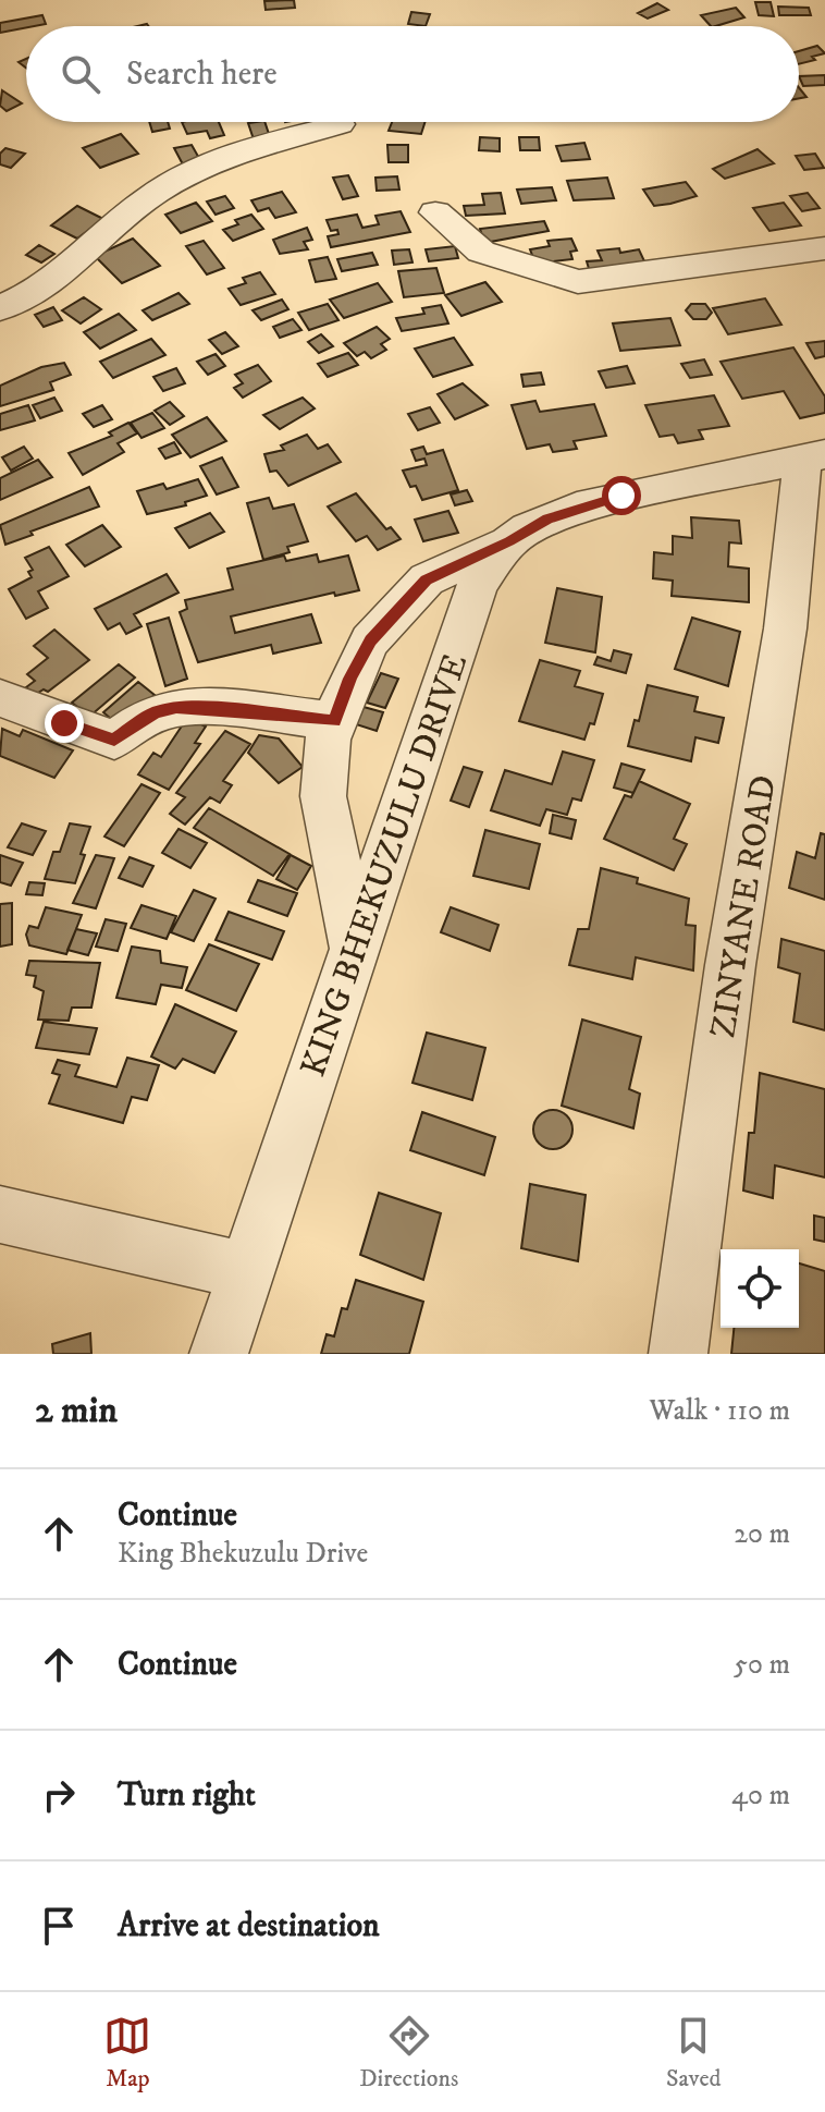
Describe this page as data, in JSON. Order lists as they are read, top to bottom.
{
  "streets": {
    "street": ["KING BHEKUZULU DRIVE", "ZINYANE ROAD"]
  },
  "crossings": [
    ["KING BHEKUZULU DRIVE", "ZINYANE ROAD"]
  ],
  "page": {
    "search": "Search here",
    "heading": ["2 min", "Walk · 110 m"],
    "list": [
      ["Continue", "King Bhekuzulu Drive", "20 m"],
      ["Continue", "50 m"],
      ["Turn right", "40 m"],
      "Arrive at destination"
    ],
    "nav": ["Map", "Directions", "Saved"]
  }
}
